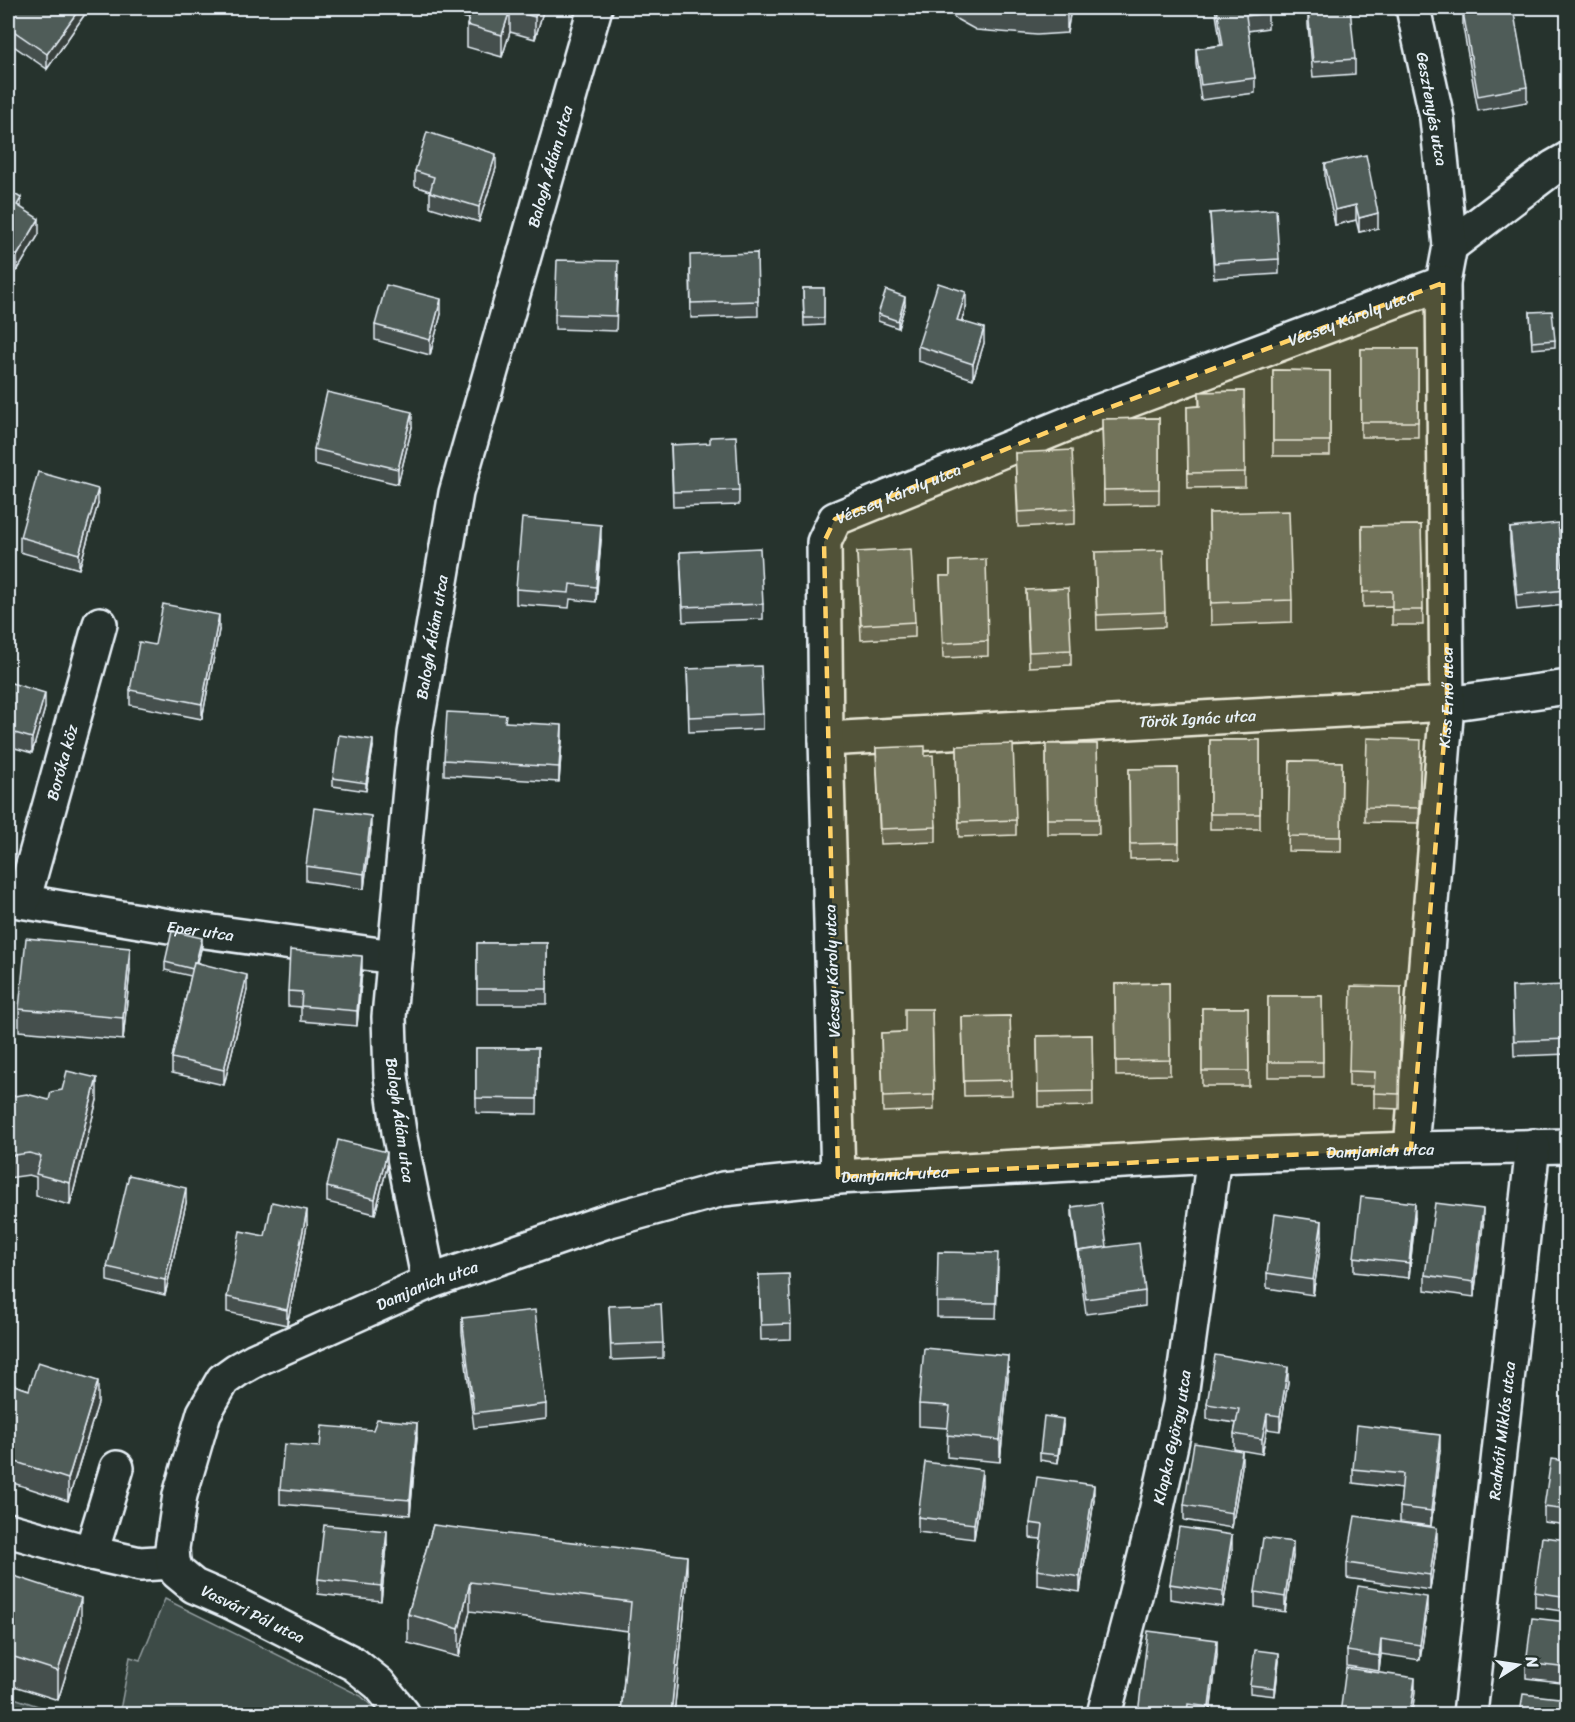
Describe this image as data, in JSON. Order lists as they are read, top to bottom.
{
  "streets": {
    "street": [
      "Gesztenyés utca",
      "Balogh Ádám utca",
      "Vécsey Károly utca",
      "Kiss Ernő utca",
      "Török Ignác utca",
      "Boróka köz",
      "Eper utca",
      "Damjanich utca",
      "Radnóti Miklós utca",
      "Klapka György utca",
      "Vasvári Pál utca"
    ]
  },
  "crossings": [
    ["Gesztenyés utca", "Kiss Ernő utca"],
    ["Balogh Ádám utca", "Eper utca"],
    ["Balogh Ádám utca", "Damjanich utca"],
    ["Vécsey Károly utca", "Kiss Ernő utca"],
    ["Vécsey Károly utca", "Török Ignác utca"],
    ["Vécsey Károly utca", "Damjanich utca"],
    ["Kiss Ernő utca", "Török Ignác utca"],
    ["Kiss Ernő utca", "Damjanich utca"],
    ["Boróka köz", "Eper utca"],
    ["Damjanich utca", "Radnóti Miklós utca"],
    ["Damjanich utca", "Klapka György utca"],
    ["Damjanich utca", "Vasvári Pál utca"]
  ],
  "north": "right"
}
